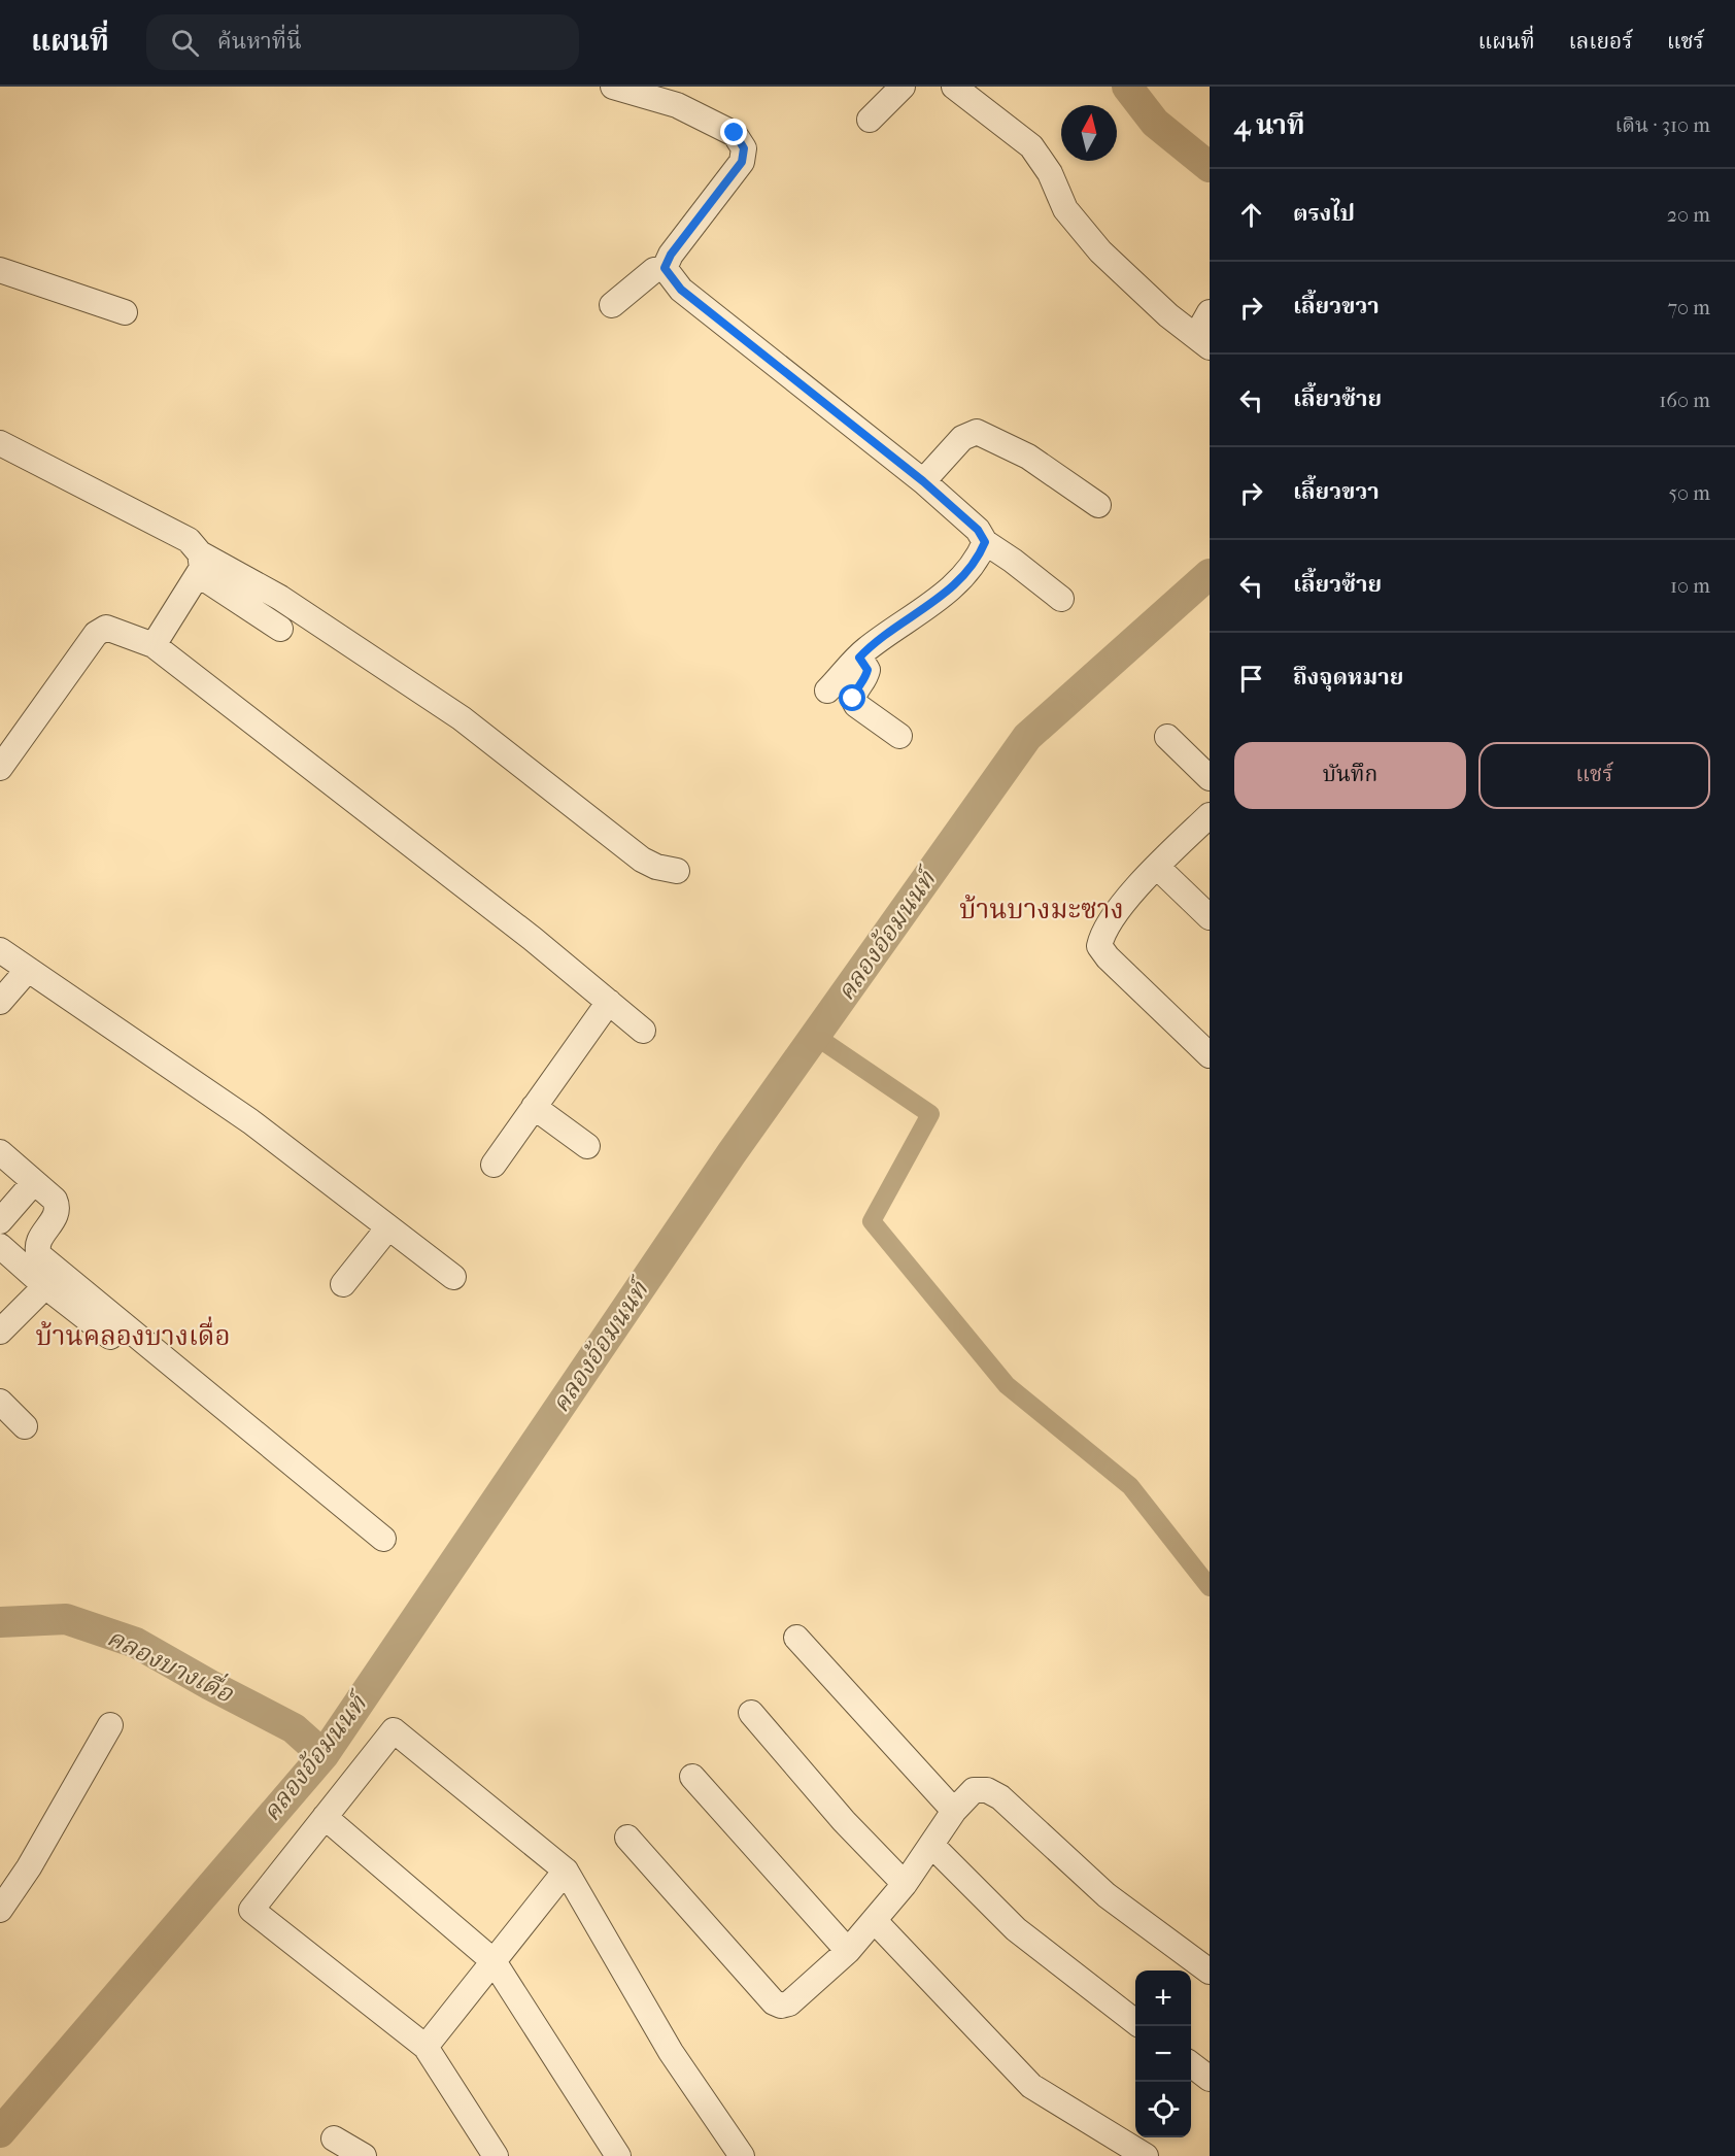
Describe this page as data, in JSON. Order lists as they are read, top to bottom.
{
  "districts": ["บ้านบางมะซาง", "บ้านคลองบางเดื่อ"],
  "water": ["คลองอ้อมนนท์", "คลองบางเดื่อ"],
  "north": "top",
  "page": {
    "header": "แผนที่",
    "search": "ค้นหาที่นี่",
    "nav": ["แผนที่", "เลเยอร์", "แชร์"],
    "heading": ["4 นาที", "เดิน · 310 m"],
    "list": [
      ["ตรงไป", "20 m"],
      ["เลี้ยวขวา", "70 m"],
      ["เลี้ยวซ้าย", "160 m"],
      ["เลี้ยวขวา", "50 m"],
      ["เลี้ยวซ้าย", "10 m"],
      "ถึงจุดหมาย"
    ],
    "buttons": ["บันทึก", "แชร์"],
    "map_buttons": ["+", "−"]
  }
}
